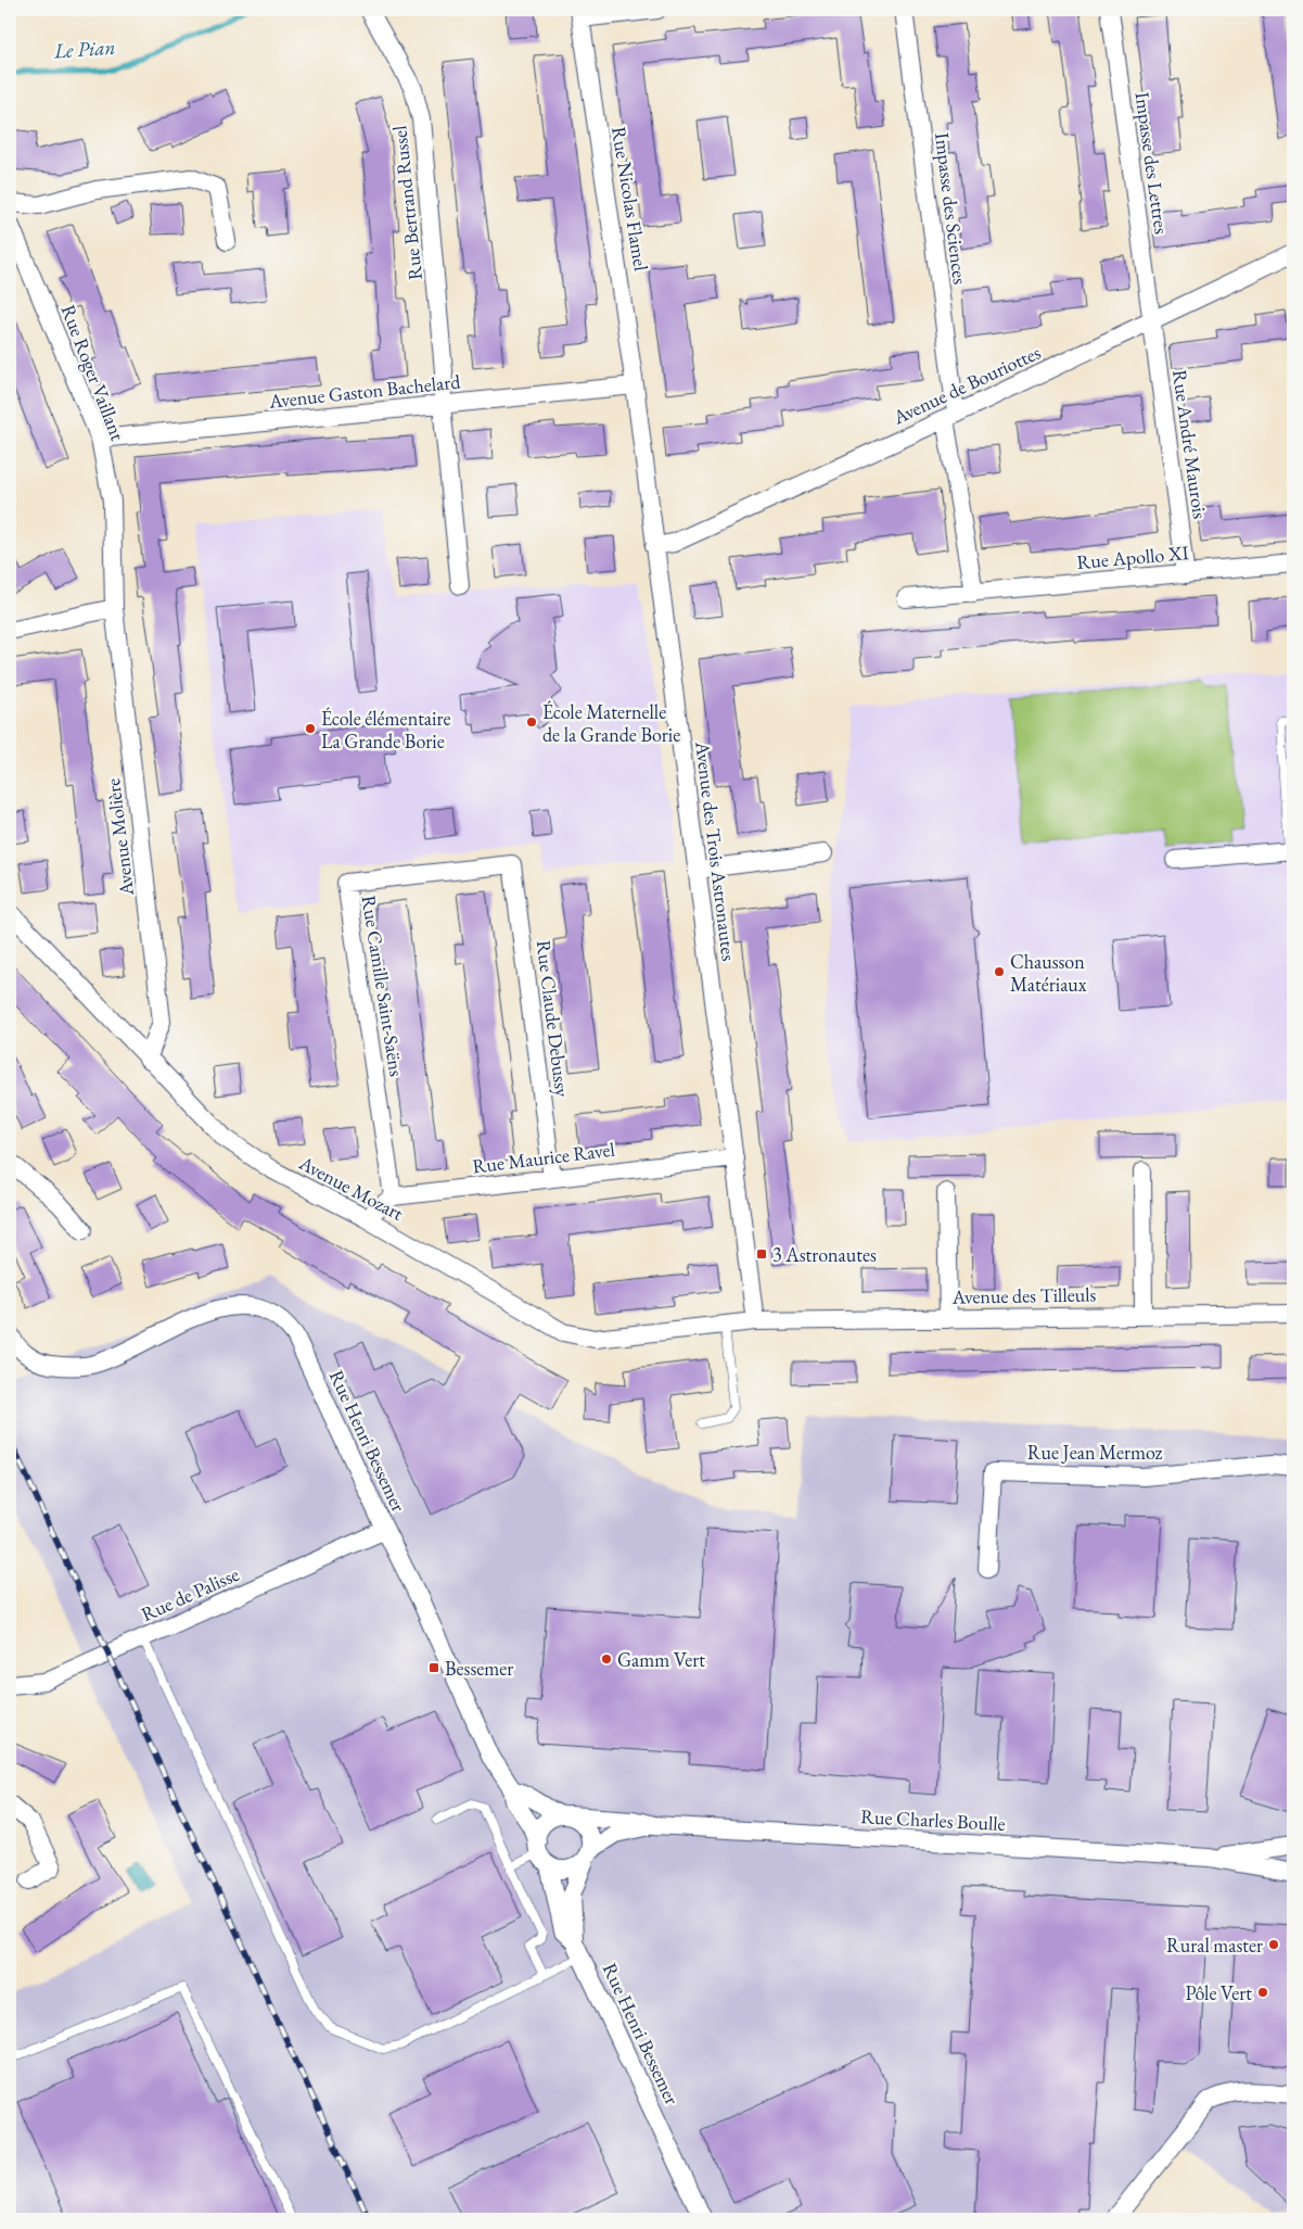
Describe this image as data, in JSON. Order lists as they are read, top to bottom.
{
  "streets": {
    "street": [
      "Impasse des Lettres",
      "Rue Nicolas Flamel",
      "Rue Bertrand Russel",
      "Impasse des Sciences",
      "Rue Roger Vaillant",
      "Avenue de Bouriottes",
      "Avenue Gaston Bachelard",
      "Rue André Maurois",
      "Rue Apollo XI",
      "Avenue Molière",
      "Avenue des Trois Astronautes",
      "Rue Camille Saint-Saëns",
      "Rue Claude Debussy",
      "Rue Maurice Ravel",
      "Avenue Mozart",
      "Avenue des Tilleuls",
      "Rue Henri Bessemer",
      "Rue Jean Mermoz",
      "Rue de Palisse",
      "Rue Charles Boulle"
    ]
  },
  "crossings": [
    ["Impasse des Lettres", "Avenue de Bouriottes"],
    ["Impasse des Lettres", "Rue André Maurois"],
    ["Rue Nicolas Flamel", "Avenue Gaston Bachelard"],
    ["Rue Nicolas Flamel", "Avenue des Trois Astronautes"],
    ["Rue Bertrand Russel", "Avenue Gaston Bachelard"],
    ["Impasse des Sciences", "Avenue de Bouriottes"],
    ["Rue Roger Vaillant", "Avenue Gaston Bachelard"],
    ["Rue Roger Vaillant", "Avenue Molière"],
    ["Avenue de Bouriottes", "Rue André Maurois"],
    ["Avenue de Bouriottes", "Avenue des Trois Astronautes"],
    ["Avenue Gaston Bachelard", "Avenue des Trois Astronautes"],
    ["Rue André Maurois", "Rue Apollo XI"],
    ["Avenue Molière", "Avenue Mozart"],
    ["Avenue des Trois Astronautes", "Rue Maurice Ravel"],
    ["Avenue des Trois Astronautes", "Avenue Mozart"],
    ["Avenue des Trois Astronautes", "Avenue des Tilleuls"],
    ["Rue Camille Saint-Saëns", "Rue Claude Debussy"],
    ["Rue Camille Saint-Saëns", "Rue Maurice Ravel"],
    ["Rue Claude Debussy", "Rue Maurice Ravel"],
    ["Avenue Mozart", "Avenue des Tilleuls"],
    ["Rue Henri Bessemer", "Rue de Palisse"],
    ["Rue Henri Bessemer", "Rue Charles Boulle"]
  ],
  "water": ["Le Pian"],
  "places": {
    "other": [
      "École Maternelle de la Grande Borie",
      "École élémentaire La Grande Borie",
      "Chausson Matériaux",
      "Gamm Vert",
      "Rural master",
      "Pôle Vert"
    ],
    "transit": ["3 Astronautes", "Bessemer"]
  }
}
